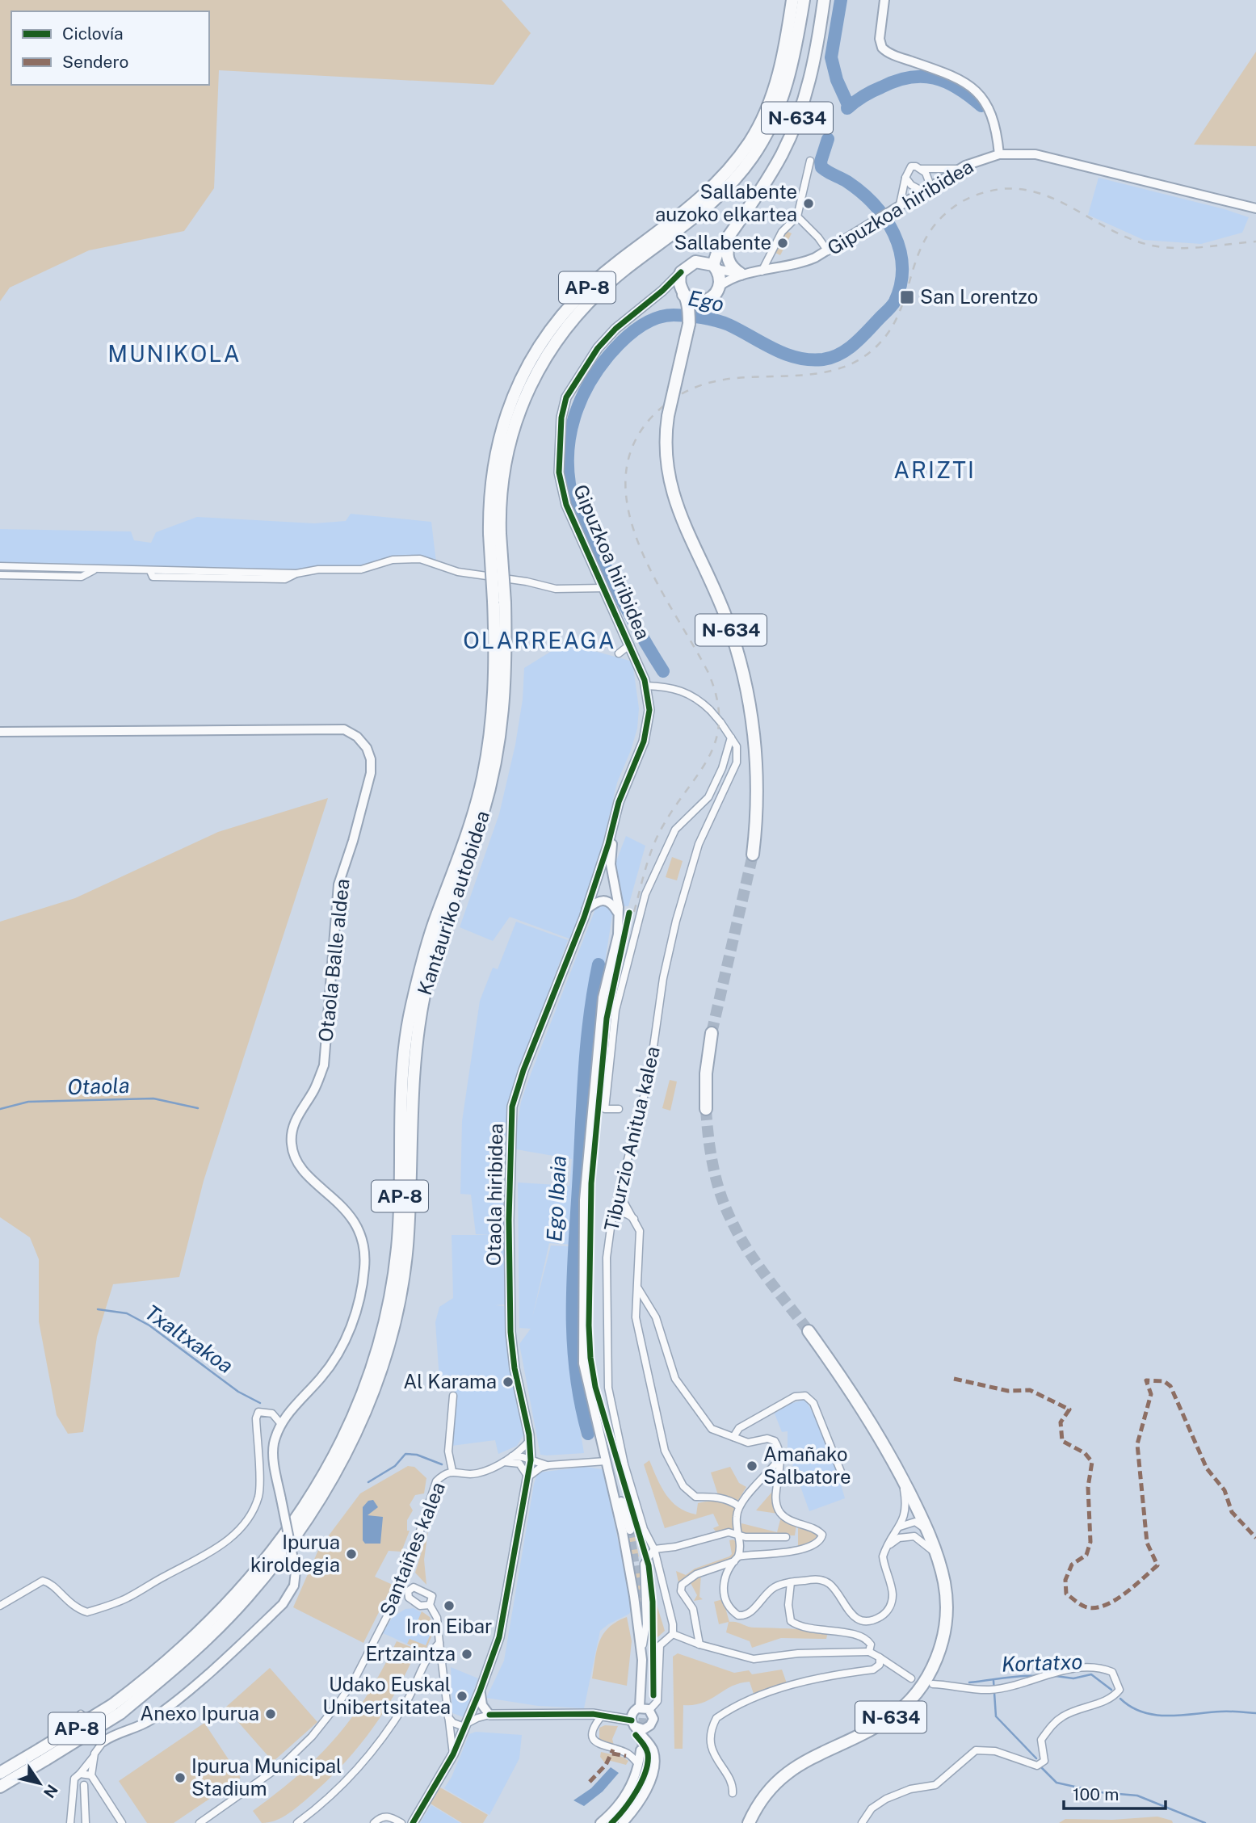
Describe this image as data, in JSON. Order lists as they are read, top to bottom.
{
  "streets": {
    "highway": ["N-634", "AP-8", "Kantauriko autobidea"],
    "street": [
      "Gipuzkoa hiribidea",
      "Otaola Balle aldea",
      "Tiburzio Anitua kalea",
      "Otaola hiribidea",
      "Santaiñes kalea"
    ]
  },
  "crossings": [
    ["Gipuzkoa hiribidea", "Otaola hiribidea"],
    ["AP-8", "Kantauriko autobidea"],
    ["Otaola hiribidea", "Santaiñes kalea"]
  ],
  "districts": ["MUNIKOLA", "ARIZTI", "OLARREAGA"],
  "water": [
    "Ego",
    "Otaola",
    "Ego Ibaia",
    "Txaltxakoa",
    "Kortatxo"
  ],
  "places": {
    "other": [
      "Sallabente auzoko elkartea",
      "Sallabente",
      "Al Karama",
      "Amañako Salbatore",
      "Ipurua kiroldegia",
      "Iron Eibar",
      "Ertzaintza",
      "Udako Euskal Unibertsitatea",
      "Anexo Ipurua",
      "Ipurua Municipal Stadium"
    ],
    "transit": ["San Lorentzo"]
  },
  "legend": ["Ciclovía", "Sendero"],
  "scale_bar": "100 m",
  "north": "bottom right"
}
